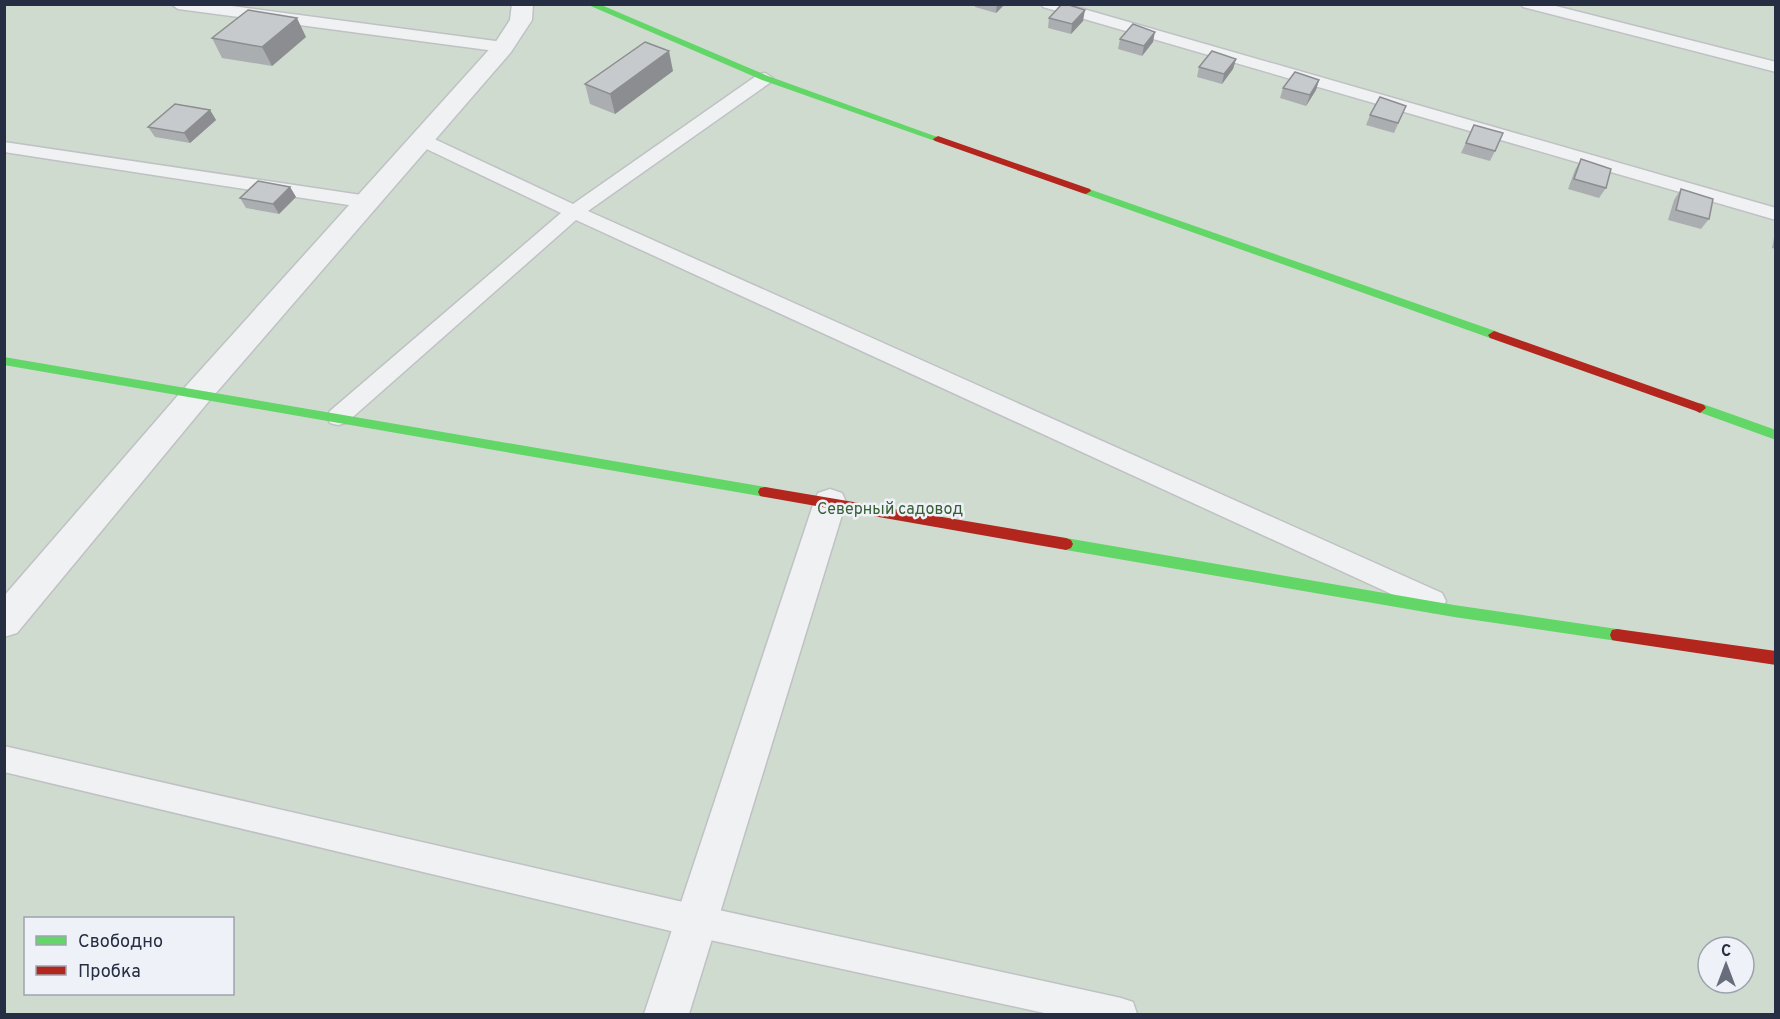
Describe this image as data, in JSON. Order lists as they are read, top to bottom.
{
  "parks": ["Северный садовод"],
  "legend": ["Свободно", "Пробка"],
  "north": "top"
}
